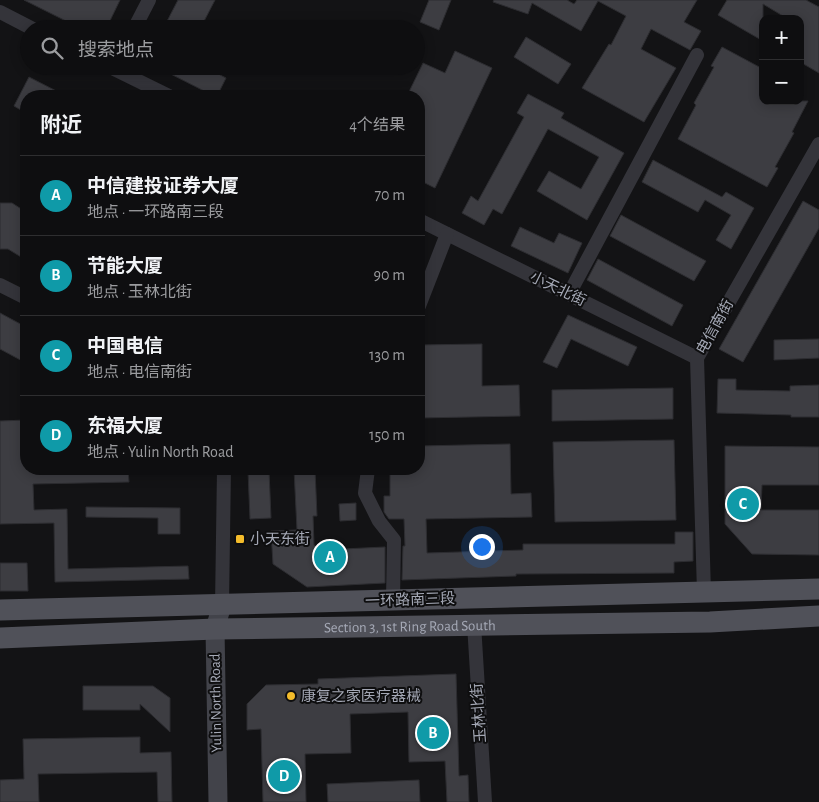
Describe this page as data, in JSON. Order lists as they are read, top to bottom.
{
  "streets": {
    "main road": ["一环路南三段", "Section 3, 1st Ring Road South", "Yulin North Road"],
    "street": ["小天北街", "电信南街", "玉林北街"]
  },
  "crossings": [
    ["小天北街", "电信南街"],
    ["电信南街", "一环路南三段"],
    ["一环路南三段", "Yulin North Road"],
    ["Section 3, 1st Ring Road South", "Yulin North Road"],
    ["Section 3, 1st Ring Road South", "玉林北街"]
  ],
  "places": {
    "transit": ["小天东街"],
    "other": ["康复之家医疗器械"]
  },
  "page": {
    "map_buttons": ["+", "−"],
    "search": "搜索地点",
    "heading": ["附近", "4个结果"],
    "list": [
      {
        "mark": "A",
        "name": "中信建投证券大厦",
        "note": "地点 · 一环路南三段",
        "value": "70 m"
      },
      {
        "mark": "B",
        "name": "节能大厦",
        "note": "地点 · 玉林北街",
        "value": "90 m"
      },
      {
        "mark": "C",
        "name": "中国电信",
        "note": "地点 · 电信南街",
        "value": "130 m"
      },
      {
        "mark": "D",
        "name": "东福大厦",
        "note": "地点 · Yulin North Road",
        "value": "150 m"
      }
    ],
    "pins": [
      "C",
      "A",
      "B",
      "D"
    ]
  }
}
